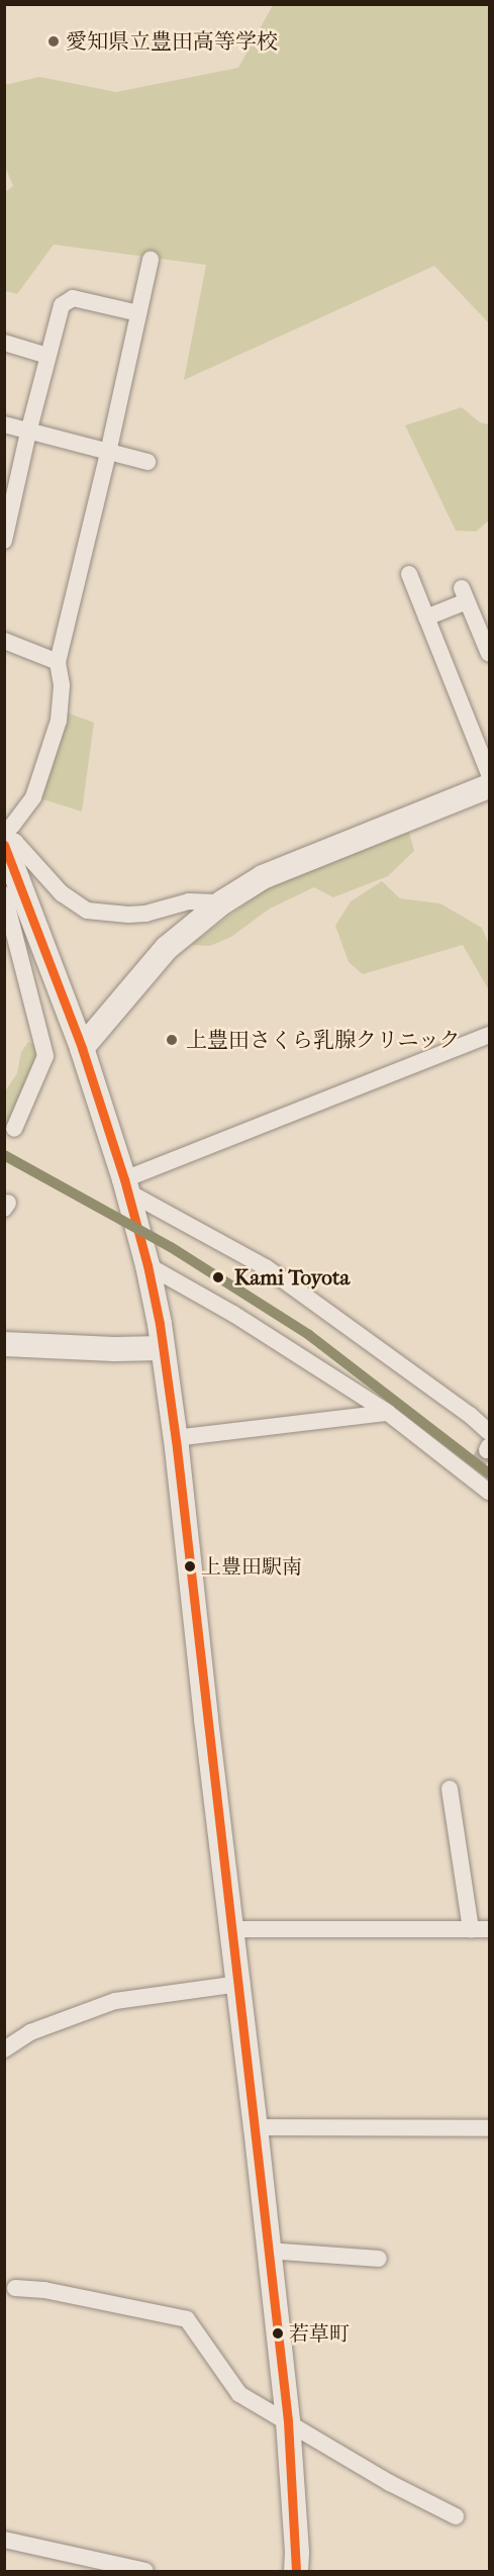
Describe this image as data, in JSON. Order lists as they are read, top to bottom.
{
  "places": [
    "愛知県立豊田高等学校",
    "上豊田さくら乳腺クリニック",
    "Kami Toyota",
    "上豊田駅南",
    "若草町"
  ]
}
